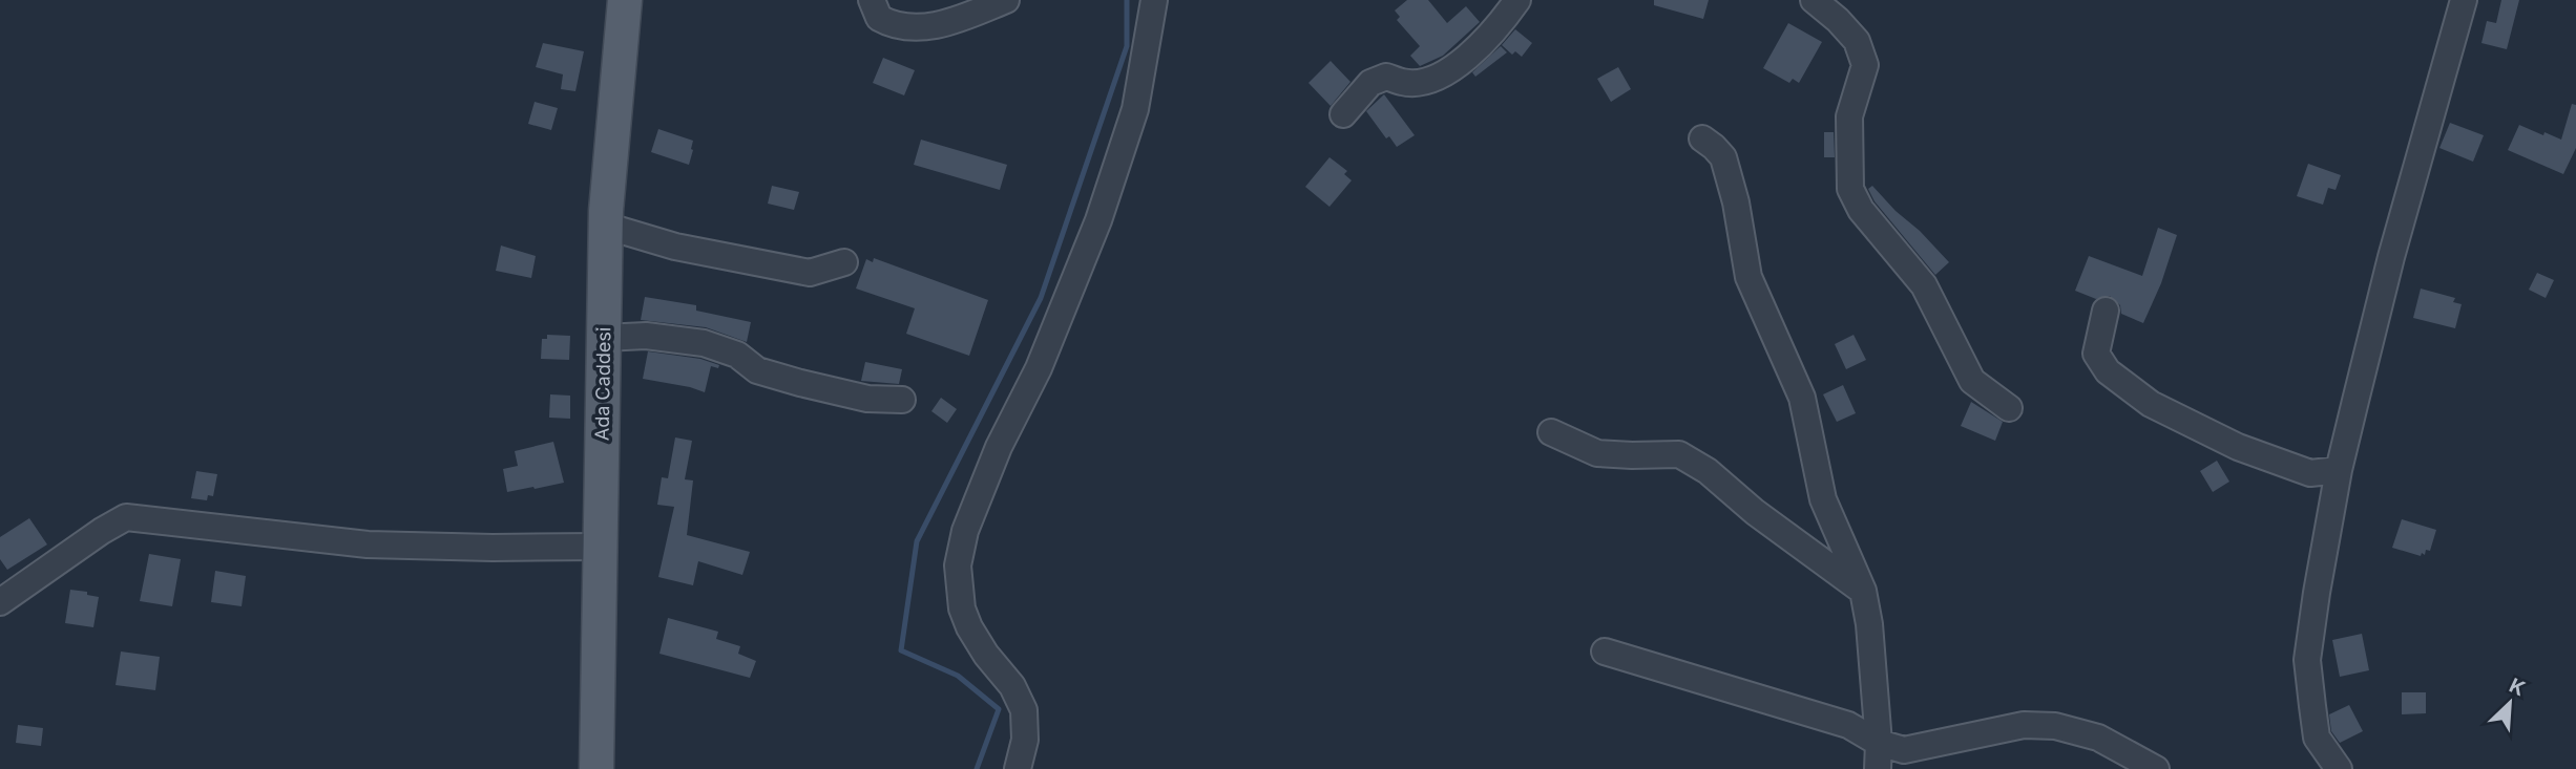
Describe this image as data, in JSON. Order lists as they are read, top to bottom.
{
  "streets": {
    "main road": ["Ada Caddesi"]
  },
  "north": "top right"
}
